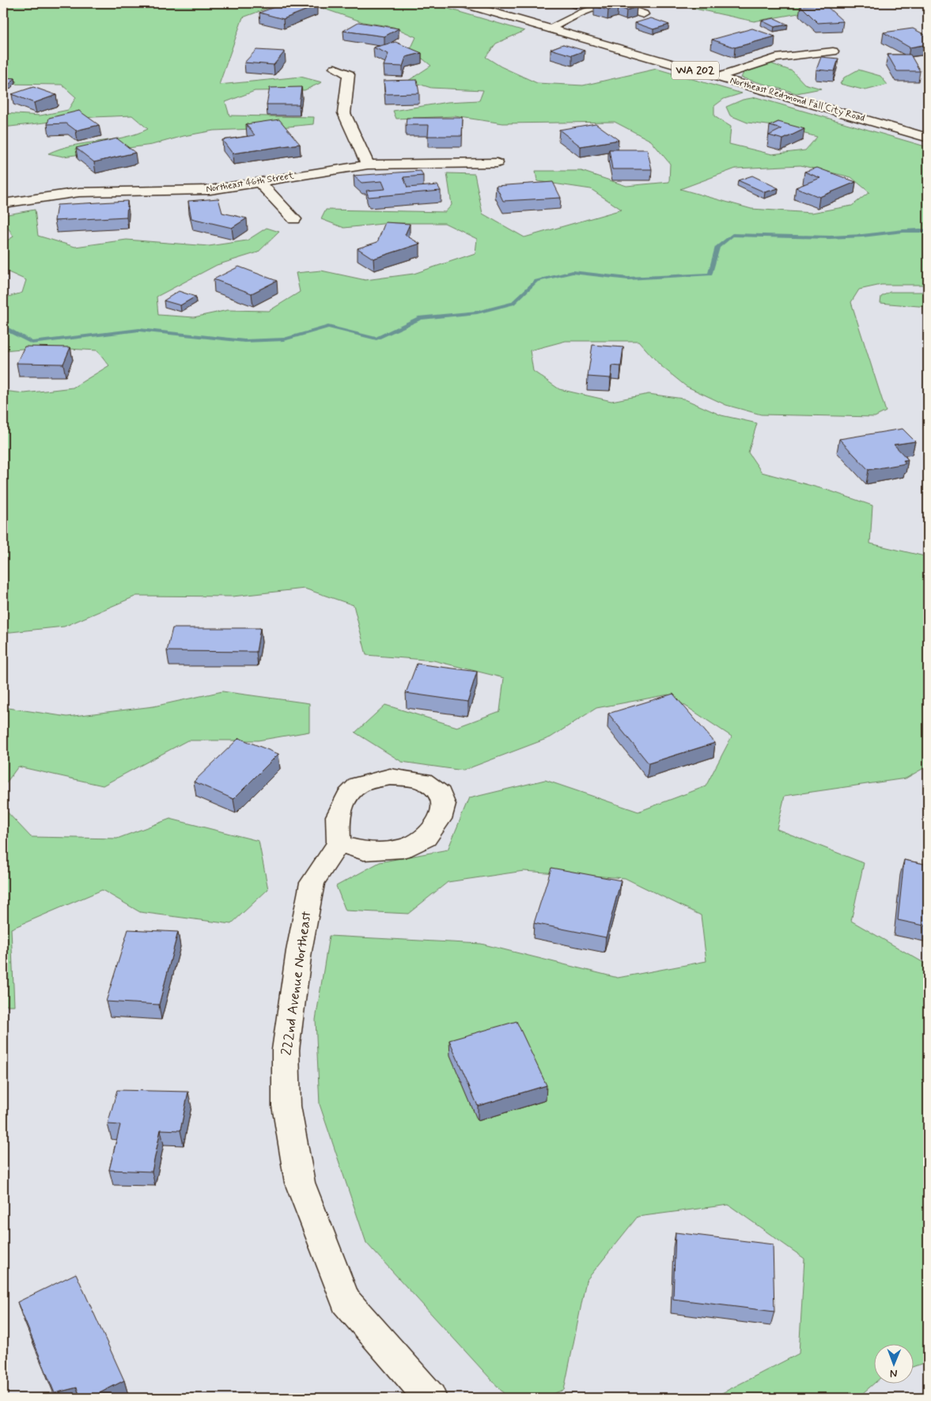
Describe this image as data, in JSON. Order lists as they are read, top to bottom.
{
  "streets": {
    "street": [
      "WA 202",
      "Northeast Redmond Fall City Road",
      "Northeast 46th Street",
      "222nd Avenue Northeast"
    ]
  },
  "north": "bottom"
}
